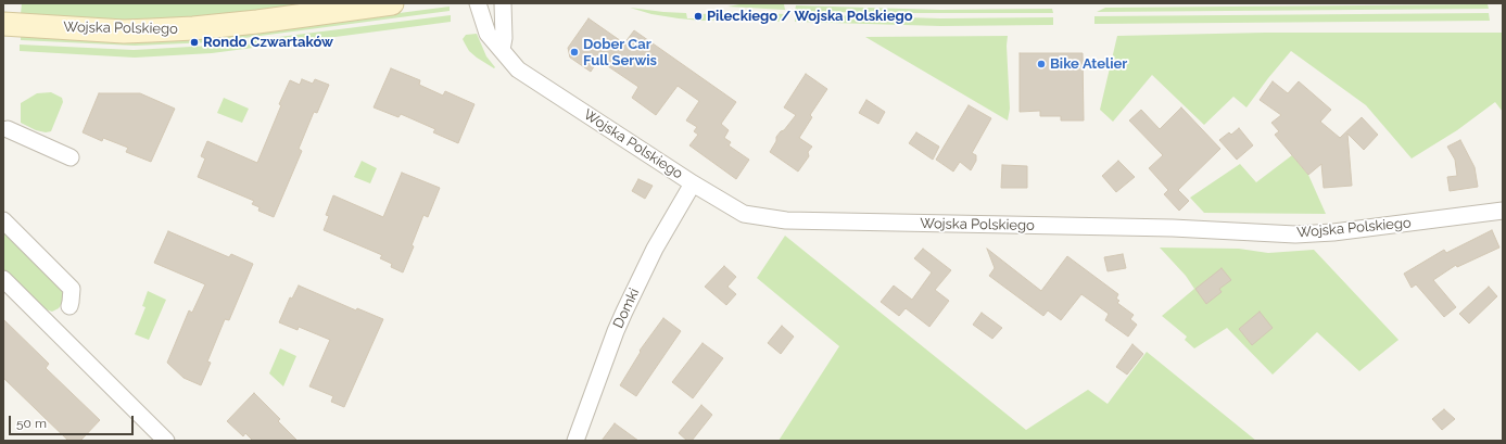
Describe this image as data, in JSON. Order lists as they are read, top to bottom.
{
  "streets": {
    "main road": ["Wojska Polskiego"],
    "street": ["Domki"]
  },
  "crossings": [
    ["Wojska Polskiego", "Domki"]
  ],
  "places": [
    "Pileckiego / Wojska Polskiego",
    "Rondo Czwartaków",
    "Dober Car Full Serwis",
    "Bike Atelier"
  ],
  "scale_bar": "50 m"
}
